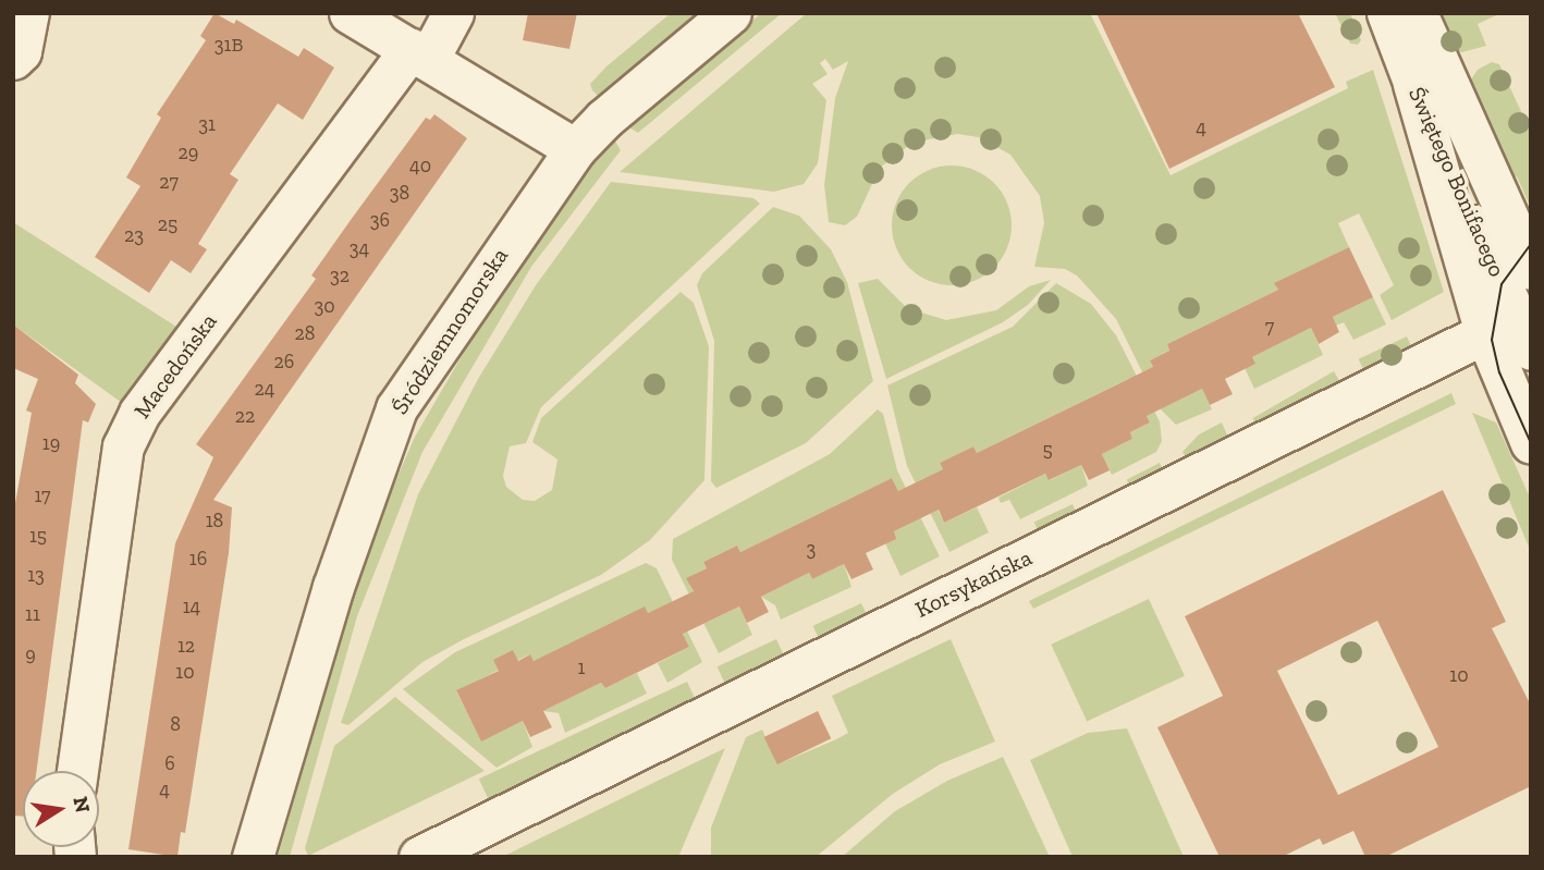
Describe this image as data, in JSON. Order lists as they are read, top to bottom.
{
  "streets": {
    "street": [
      "Świętego Bonifacego",
      "Śródziemnomorska",
      "Macedońska",
      "Korsykańska"
    ]
  },
  "crossings": [
    ["Świętego Bonifacego", "Korsykańska"]
  ],
  "house_numbers": [
    "31B",
    "31",
    "4",
    "29",
    "40",
    "27",
    "38",
    "36",
    "25",
    "23",
    "34",
    "32",
    "30",
    "7",
    "28",
    "26",
    "24",
    "22",
    "19",
    "5",
    "17",
    "18",
    "15",
    "3",
    "16",
    "13",
    "14",
    "11",
    "12",
    "9",
    "1",
    "10",
    "10",
    "8",
    "6",
    "4"
  ],
  "north": "right"
}
